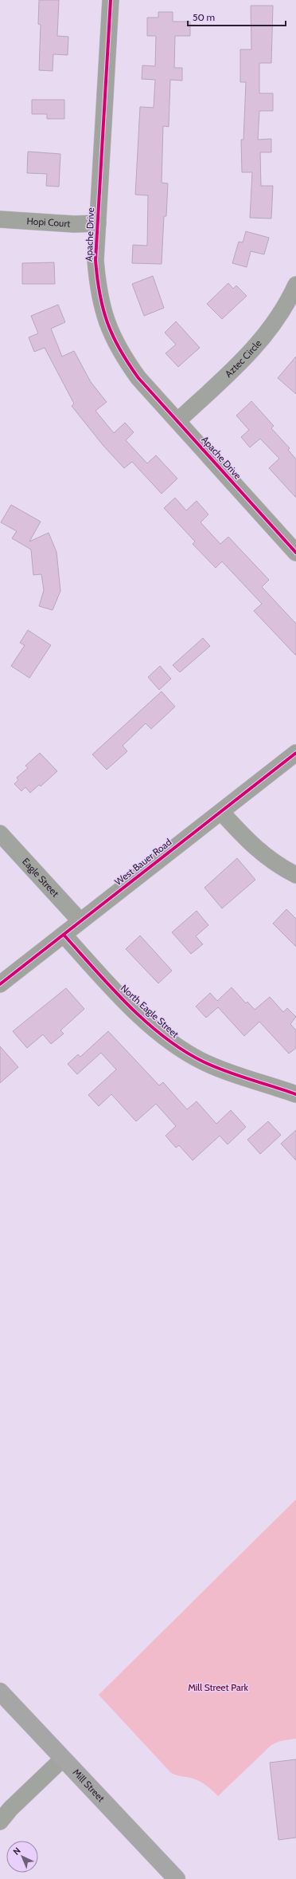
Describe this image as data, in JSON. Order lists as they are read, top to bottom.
{
  "streets": {
    "main road": ["Mill Street"],
    "street": [
      "Hopi Court",
      "Apache Drive",
      "Aztec Circle",
      "West Bauer Road",
      "Eagle Street",
      "North Eagle Street"
    ]
  },
  "crossings": [
    ["Hopi Court", "Apache Drive"],
    ["Apache Drive", "Aztec Circle"],
    ["West Bauer Road", "Eagle Street"],
    ["West Bauer Road", "North Eagle Street"]
  ],
  "parks": ["Mill Street Park"],
  "scale_bar": "50 m",
  "north": "top left"
}
